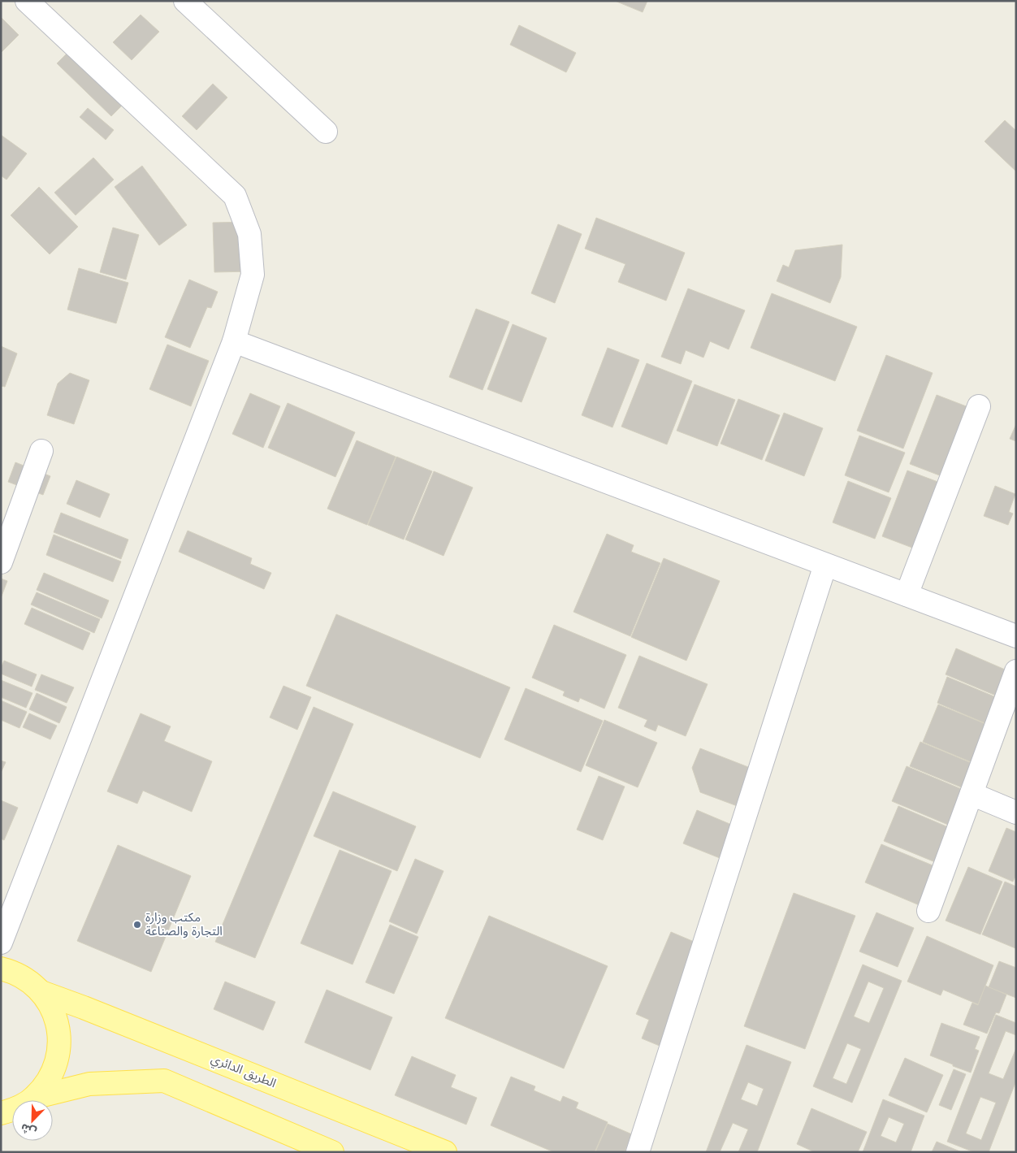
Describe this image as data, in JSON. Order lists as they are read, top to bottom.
{
  "streets": {
    "main road": ["الطريق الدائري"]
  },
  "places": ["مكتب وزارة التجارة والصناعة"],
  "north": "bottom left"
}
